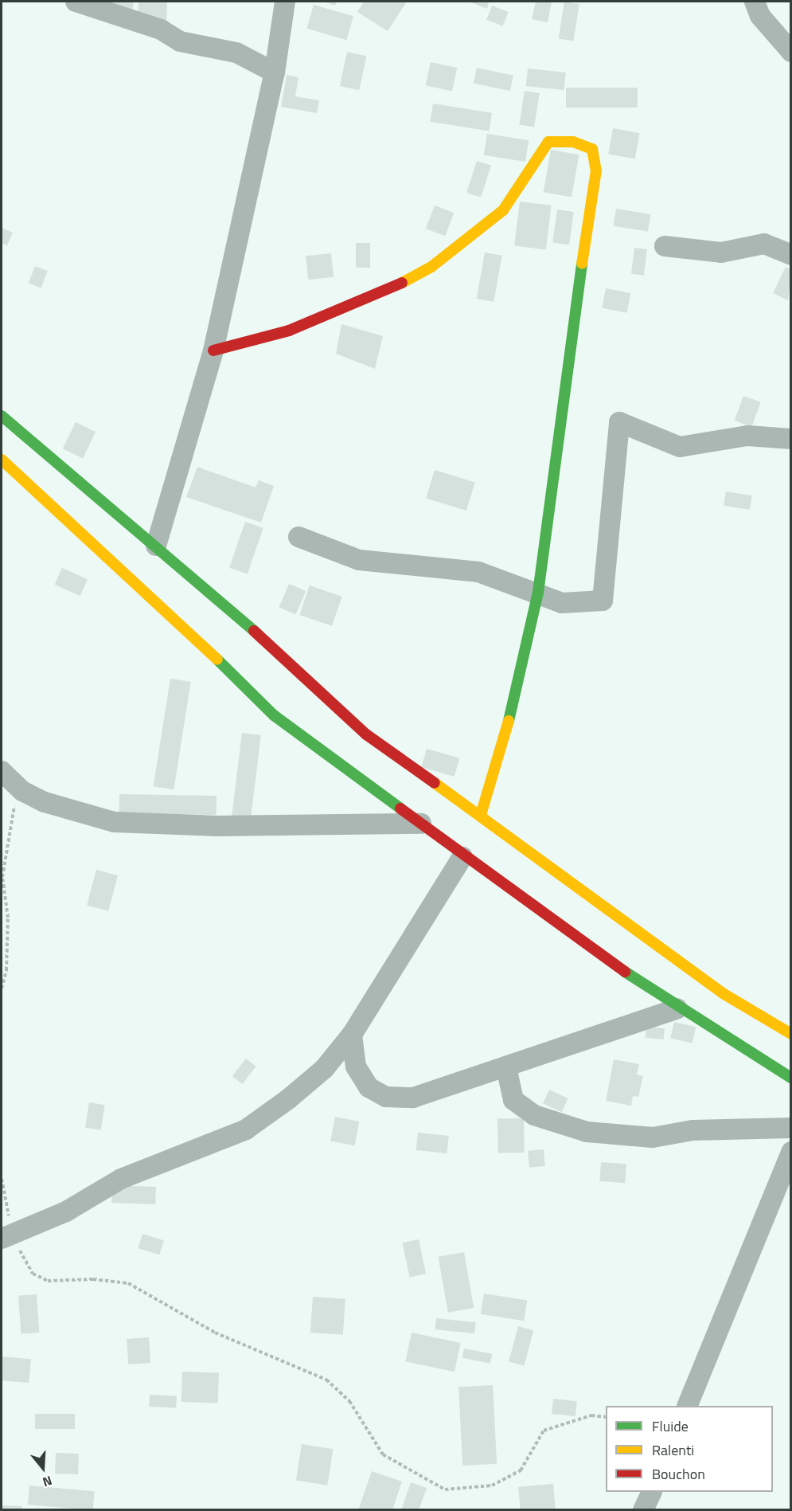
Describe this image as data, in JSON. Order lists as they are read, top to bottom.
{
  "legend": ["Fluide", "Ralenti", "Bouchon"],
  "north": "bottom"
}
